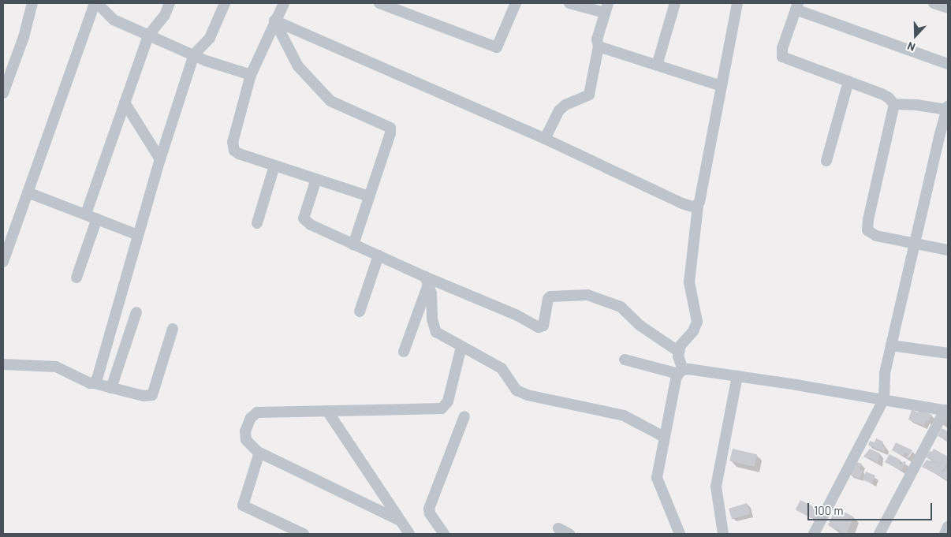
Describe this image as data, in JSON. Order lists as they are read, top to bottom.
{
  "scale_bar": "100 m",
  "north": "bottom"
}
